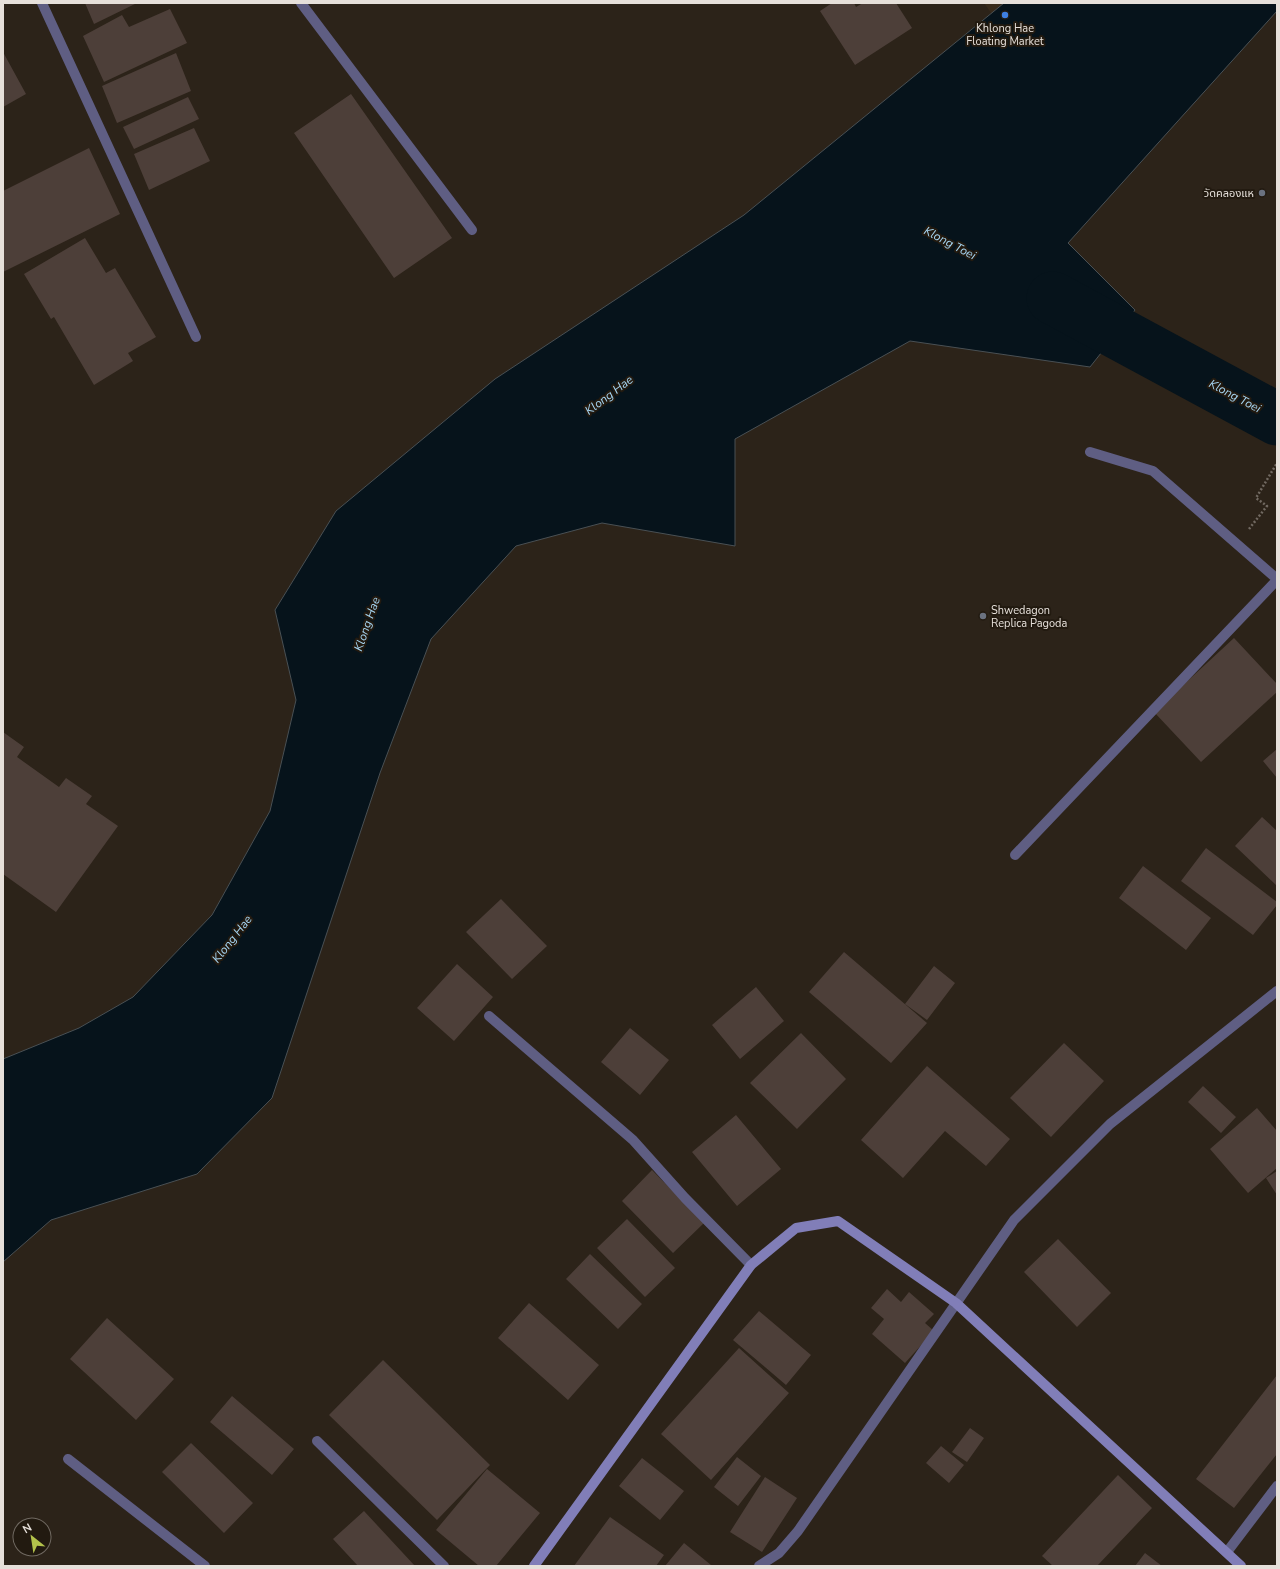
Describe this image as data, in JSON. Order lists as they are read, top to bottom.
{
  "water": ["Klong Toei", "Klong Hae"],
  "places": ["Khlong Hae Floating Market", "วัดคลองแห", "Shwedagon Replica Pagoda"],
  "north": "top left"
}
